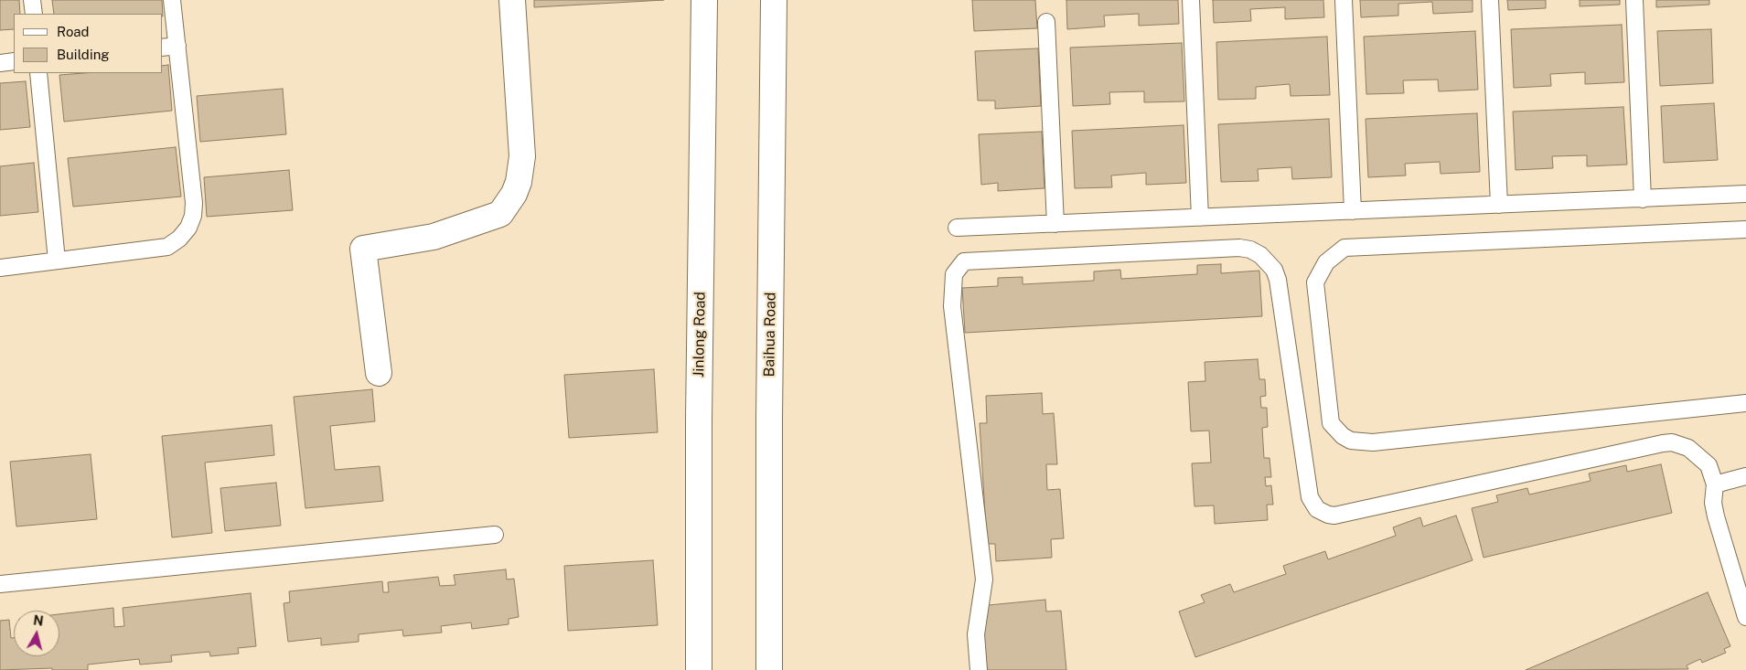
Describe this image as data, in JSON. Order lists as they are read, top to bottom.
{
  "streets": {
    "main road": ["Jinlong Road", "Baihua Road"]
  },
  "legend": ["Road", "Building"],
  "north": "top"
}
